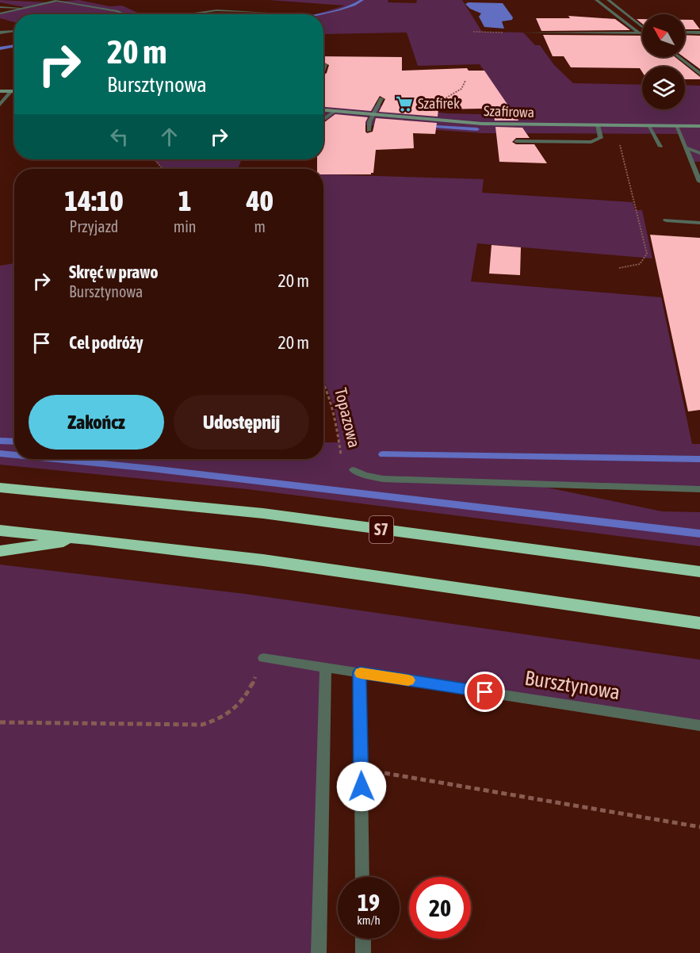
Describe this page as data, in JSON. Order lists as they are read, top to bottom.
{
  "streets": {
    "highway": ["S7"],
    "street": ["Szafirowa", "Bursztynowa"],
    "path": ["Topazowa"]
  },
  "places": {
    "supermarket": ["Szafirek"]
  },
  "north": "top left",
  "page": {
    "turn": ["20 m", "Bursztynowa"],
    "eta": [
      "14:10",
      "Przyjazd",
      "1",
      "min",
      "40",
      "m"
    ],
    "list": [
      {
        "name": "Skręć w prawo",
        "note": "Bursztynowa",
        "value": "20 m"
      },
      {
        "name": "Cel podróży",
        "value": "20 m"
      }
    ],
    "buttons": ["Zakończ", "Udostępnij"],
    "speed": "19 km/h",
    "limit": "20"
  }
}
